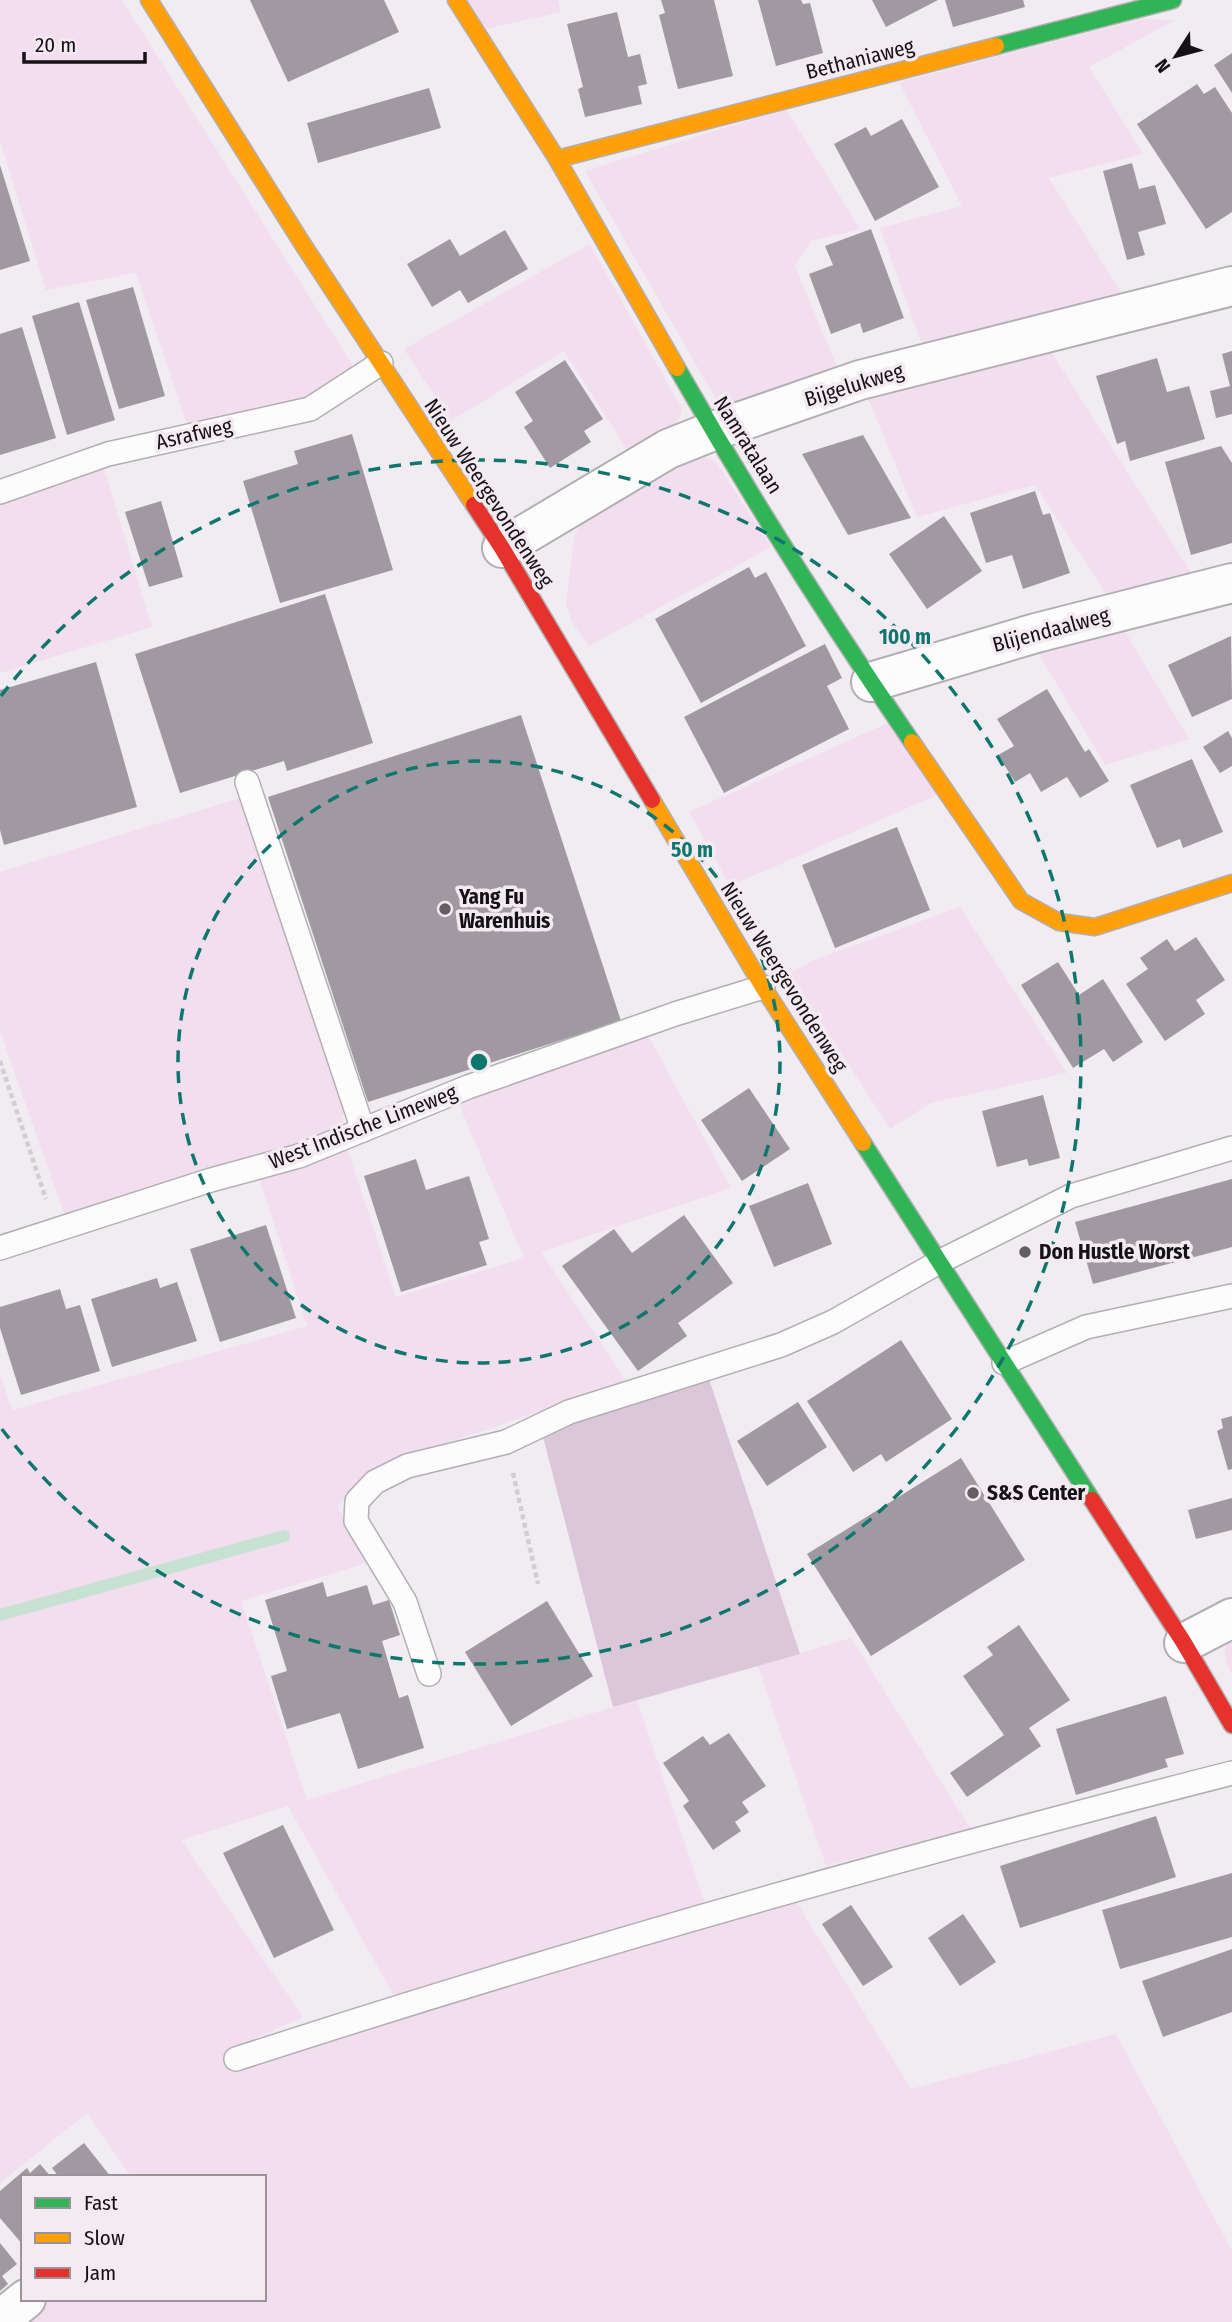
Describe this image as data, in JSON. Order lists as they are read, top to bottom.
{
  "streets": {
    "street": [
      "Bethaniaweg",
      "Bijgelukweg",
      "Namratalaan",
      "Nieuw Weergevondenweg",
      "Blijendaalweg"
    ],
    "lane": ["Asrafweg", "West Indische Limeweg"]
  },
  "crossings": [
    ["Bethaniaweg", "Namratalaan"],
    ["Bijgelukweg", "Namratalaan"],
    ["Bijgelukweg", "Nieuw Weergevondenweg"],
    ["Asrafweg", "Nieuw Weergevondenweg"],
    ["Namratalaan", "Blijendaalweg"],
    ["Nieuw Weergevondenweg", "West Indische Limeweg"]
  ],
  "places": ["Yang Fu Warenhuis", "Don Hustle Worst", "S&S Center"],
  "legend": ["Fast", "Slow", "Jam"],
  "scale_bar": "20 m",
  "north": "bottom left",
  "rings": ["100 m", "50 m"]
}
